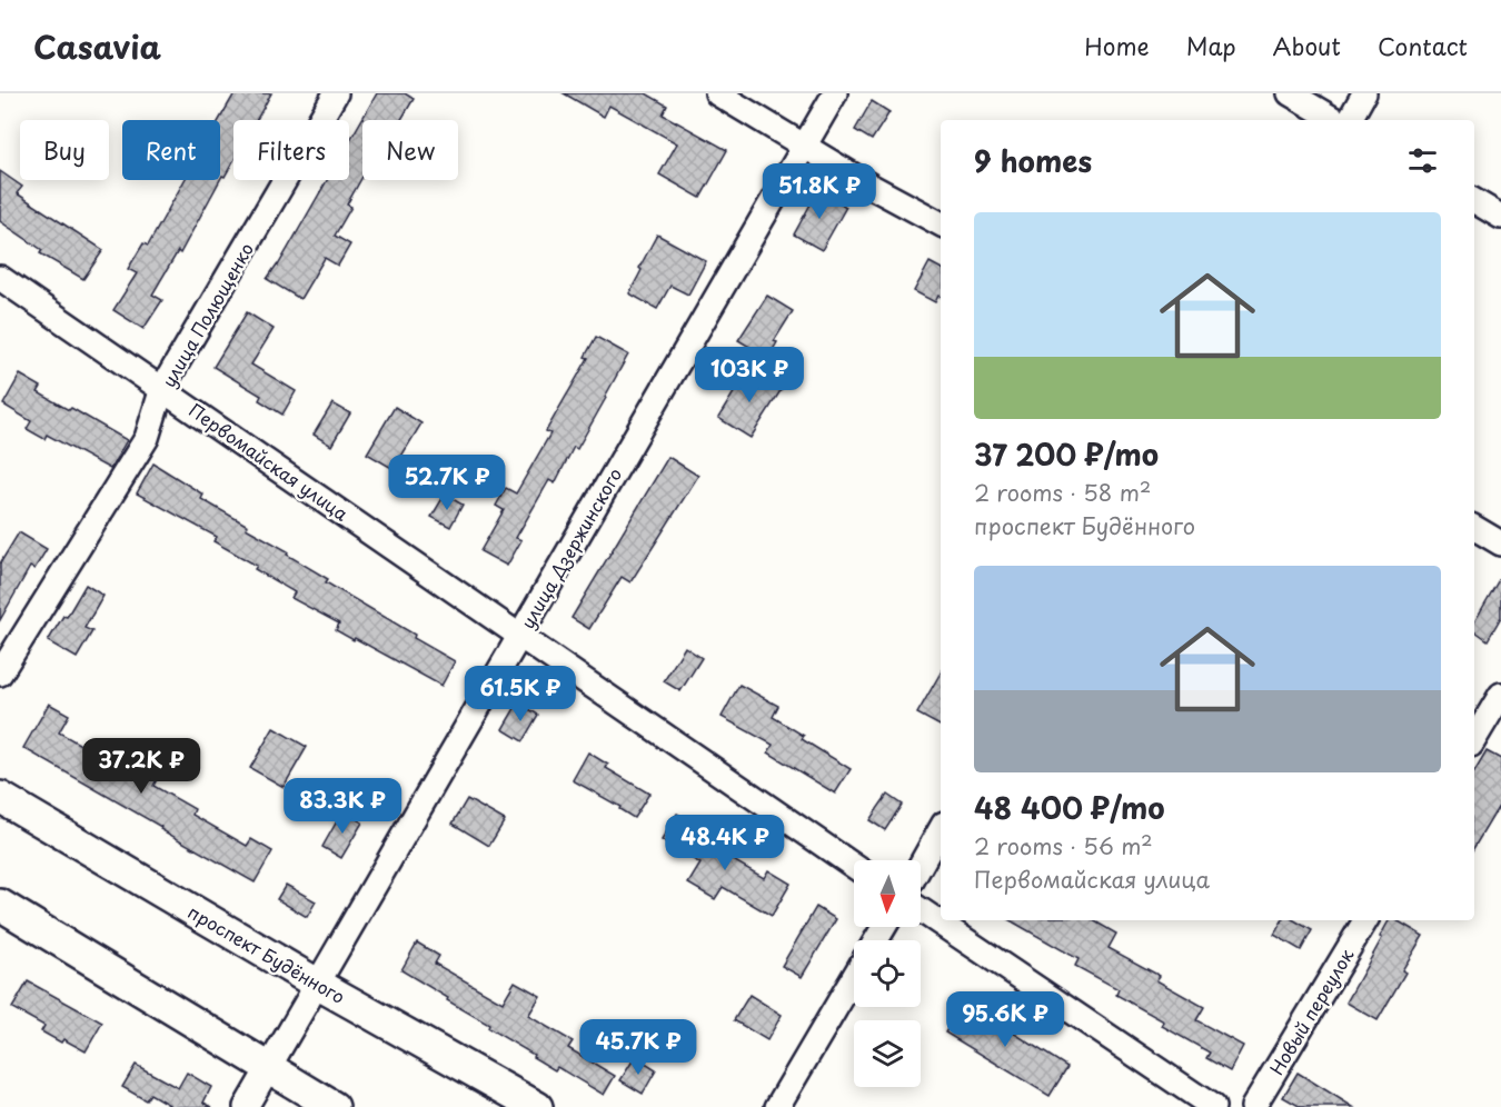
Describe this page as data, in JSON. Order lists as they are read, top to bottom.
{
  "streets": {
    "main road": ["проспект Будённого"],
    "street": [
      "улица Полющенко",
      "Первомайская улица",
      "улица Дзержинского",
      "Новый переулок"
    ]
  },
  "crossings": [
    ["улица Полющенко", "Первомайская улица"],
    ["Первомайская улица", "улица Дзержинского"],
    ["улица Дзержинского", "проспект Будённого"]
  ],
  "north": "bottom",
  "page": {
    "header": "Casavia",
    "nav": [
      "Home",
      "Map",
      "About",
      "Contact"
    ],
    "chip": [
      "Buy",
      "Rent",
      "Filters",
      "New"
    ],
    "heading": "9 homes",
    "price": [
      "51.8K ₽",
      "103K ₽",
      "52.7K ₽",
      "61.5K ₽",
      "37.2K ₽",
      "83.3K ₽",
      "48.4K ₽",
      "95.6K ₽",
      "45.7K ₽"
    ],
    "list": [
      {
        "name": "37 200 ₽/mo",
        "note": "2 rooms · 58 m² · проспект Будённого"
      },
      {
        "name": "48 400 ₽/mo",
        "note": "2 rooms · 56 m² · Первомайская улица"
      }
    ]
  }
}
